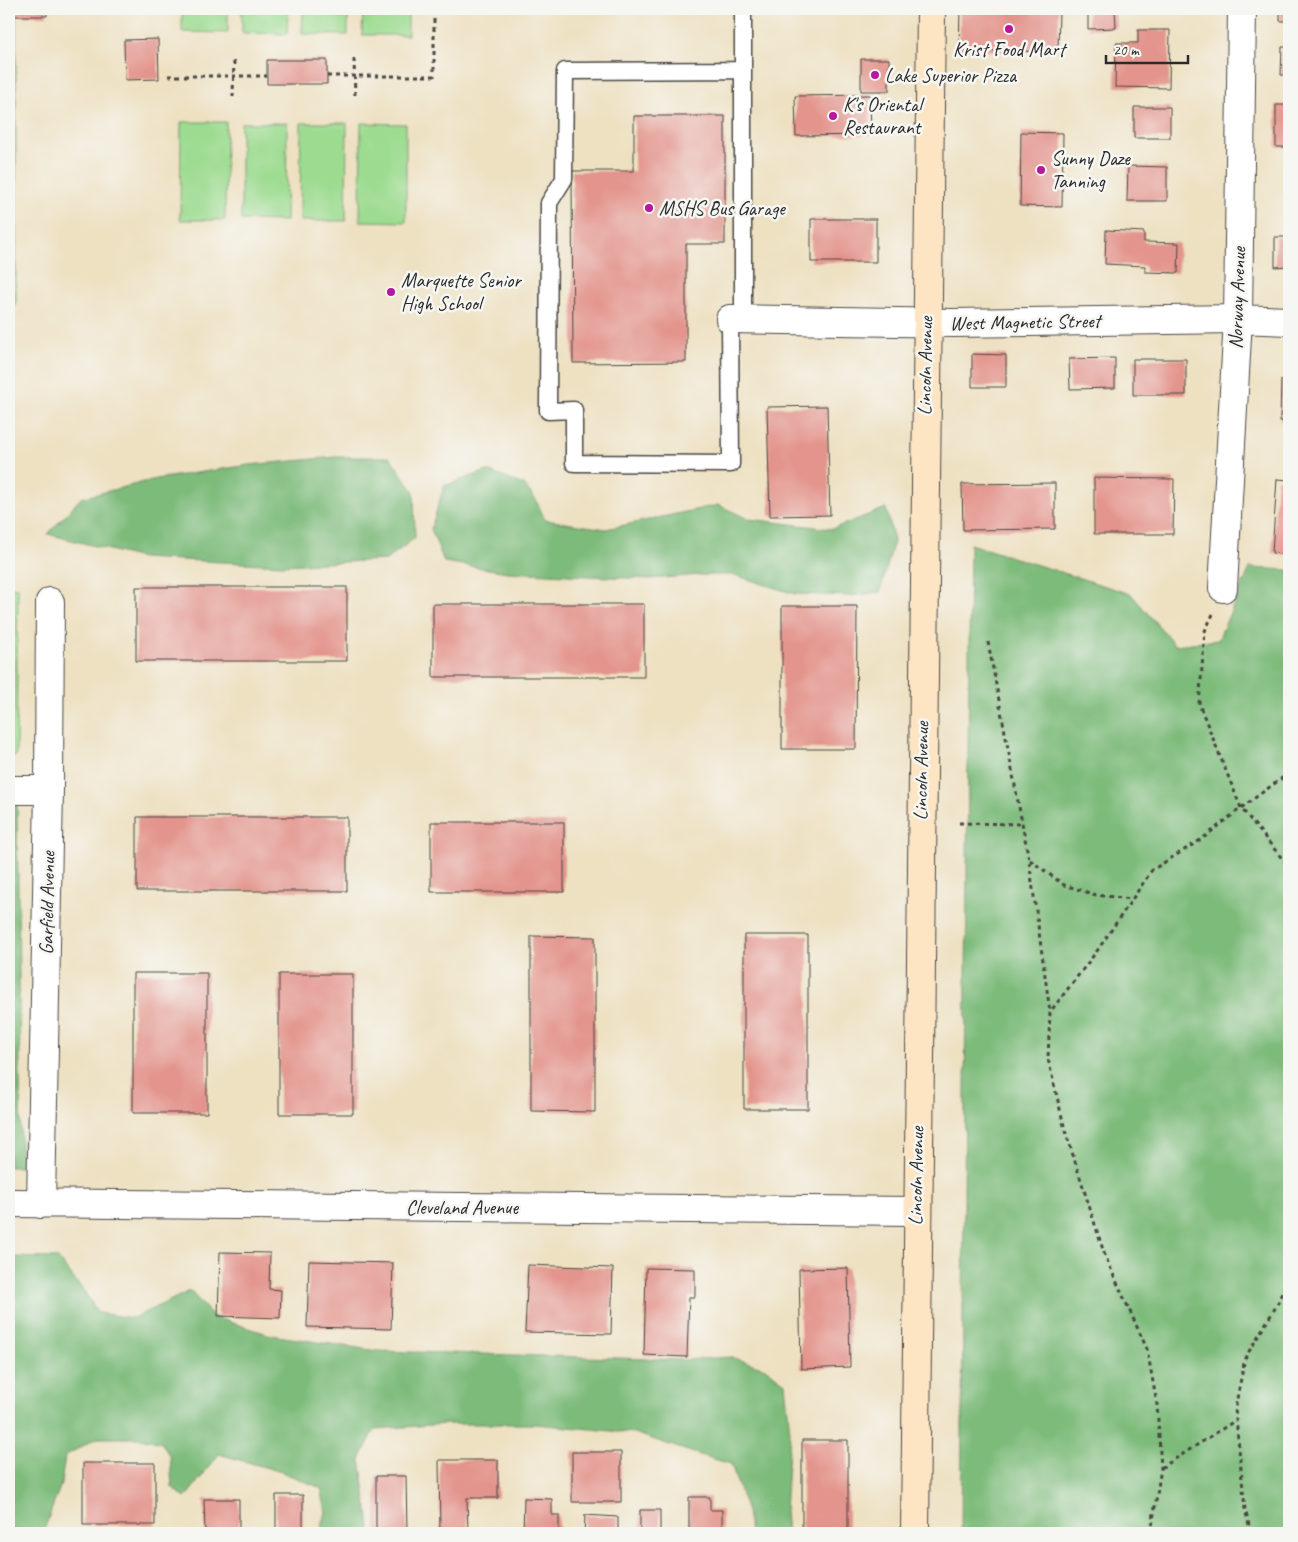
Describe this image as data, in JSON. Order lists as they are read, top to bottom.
{
  "streets": {
    "street": [
      "Norway Avenue",
      "West Magnetic Street",
      "Lincoln Avenue",
      "Garfield Avenue",
      "Cleveland Avenue"
    ]
  },
  "crossings": [
    ["Norway Avenue", "West Magnetic Street"],
    ["West Magnetic Street", "Lincoln Avenue"],
    ["Lincoln Avenue", "Cleveland Avenue"],
    ["Garfield Avenue", "Cleveland Avenue"]
  ],
  "places": [
    "Krist Food Mart",
    "Lake Superior Pizza",
    "K's Oriental Restaurant",
    "Sunny Daze Tanning",
    "MSHS Bus Garage",
    "Marquette Senior High School"
  ],
  "scale_bar": "20 m"
}
